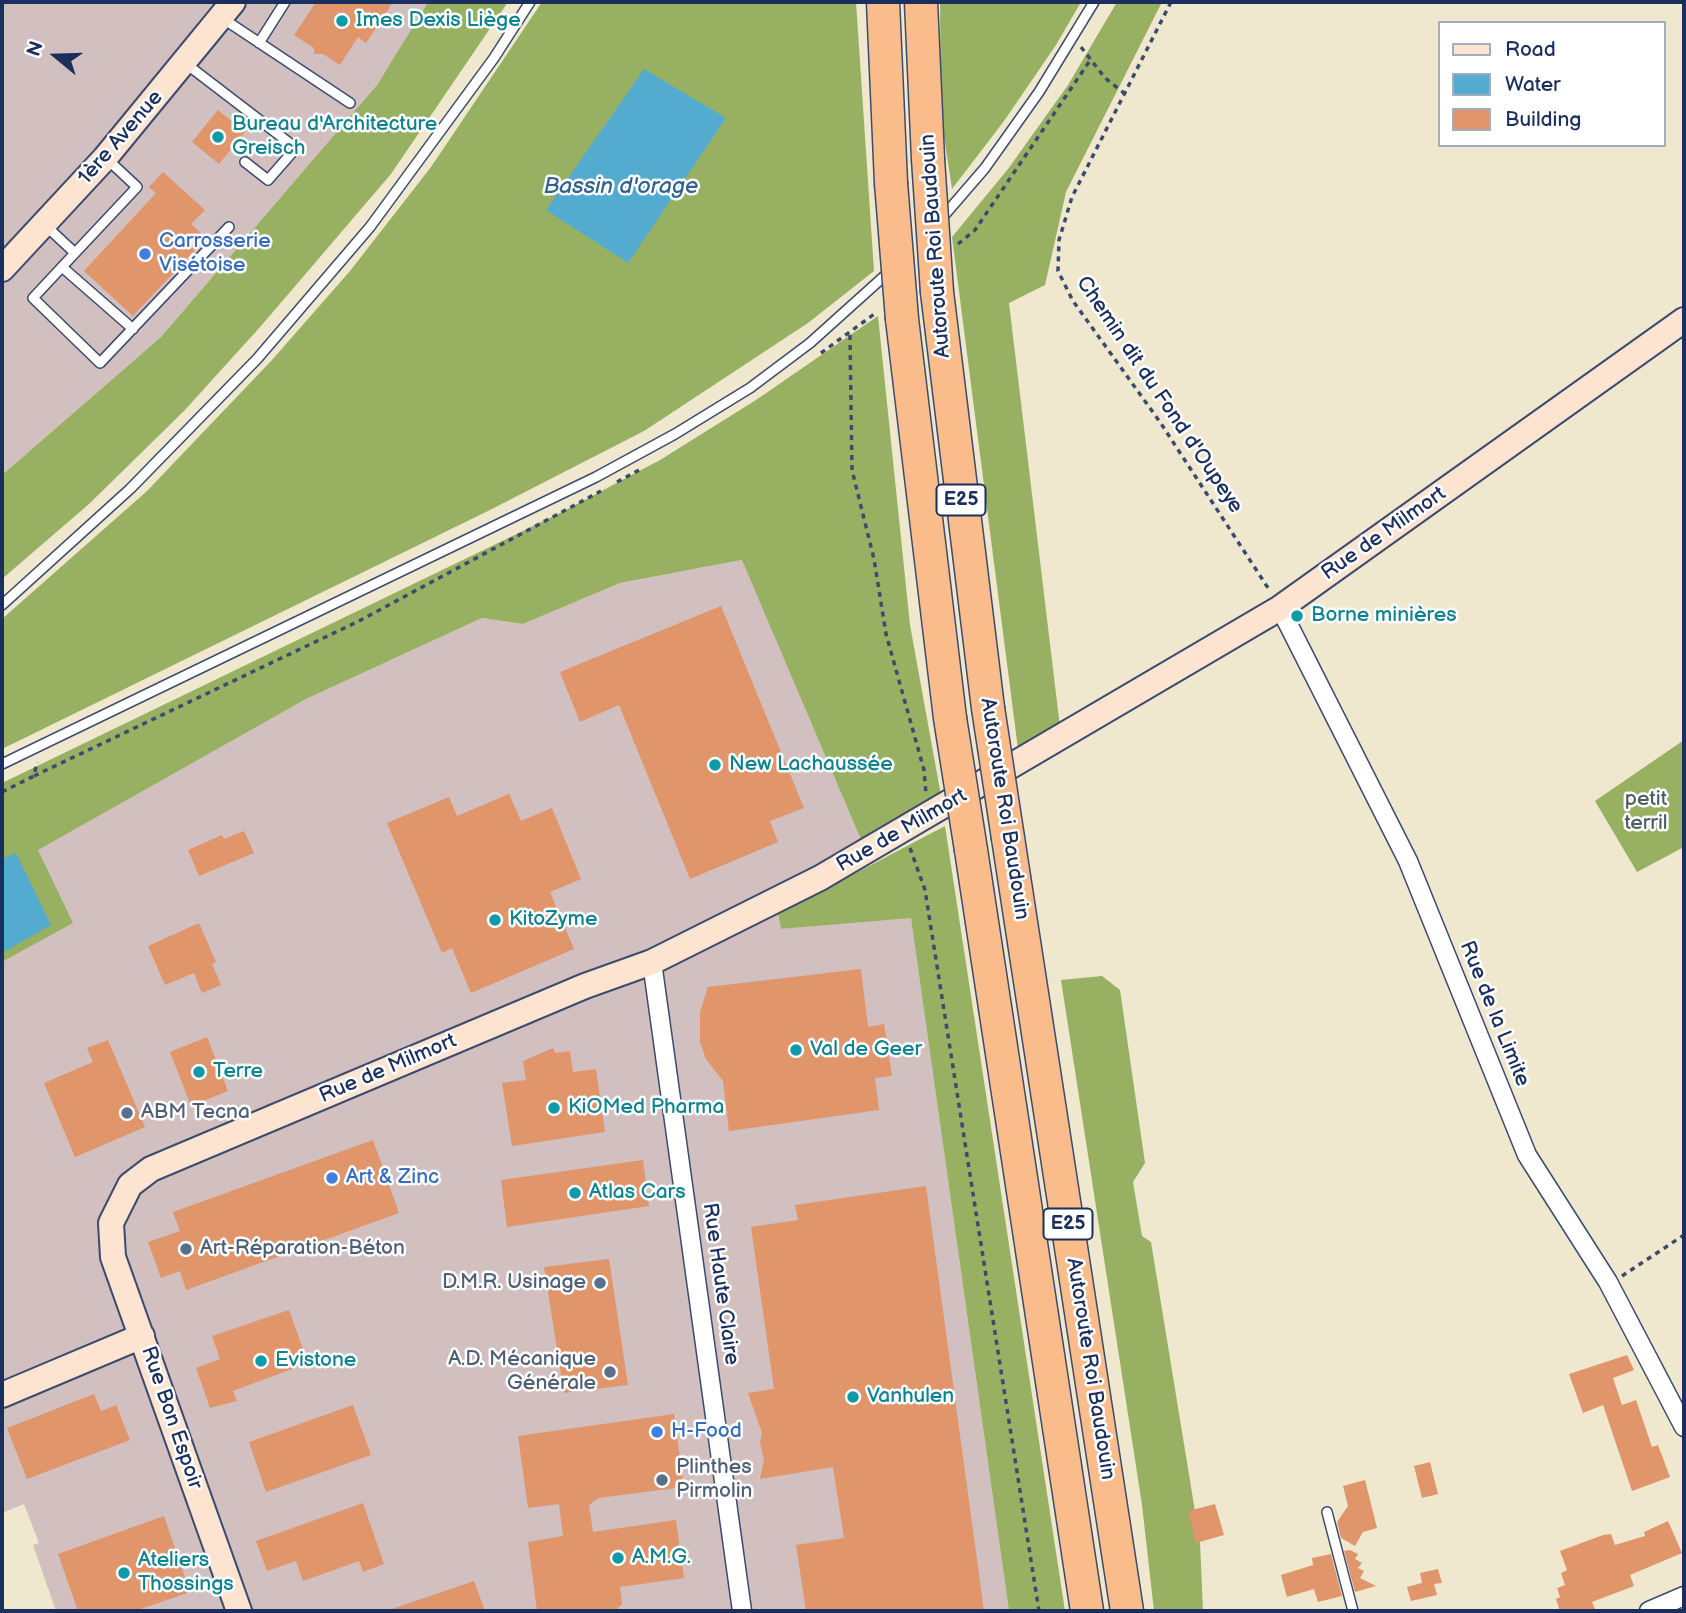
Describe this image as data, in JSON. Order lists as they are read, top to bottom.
{
  "streets": {
    "highway": ["Autoroute Roi Baudouin", "E25"],
    "street": [
      "1ère Avenue",
      "Rue de Milmort",
      "Rue de la Limite",
      "Rue Haute Claire",
      "Rue Bon Espoir"
    ],
    "path": ["Chemin dit du Fond d'Oupeye"]
  },
  "crossings": [
    ["Chemin dit du Fond d'Oupeye", "Rue de Milmort"],
    ["Chemin dit du Fond d'Oupeye", "Rue de la Limite"],
    ["Rue de Milmort", "Rue de la Limite"],
    ["Rue de Milmort", "Rue Haute Claire"],
    ["Rue de Milmort", "Rue Bon Espoir"]
  ],
  "water": ["Bassin d'orage"],
  "parks": ["petit terril"],
  "places": [
    "Imes Dexis Liège",
    "Bureau d'Architecture Greisch",
    "Carrosserie Visétoise",
    "Borne minières",
    "New Lachaussée",
    "KitoZyme",
    "Val de Geer",
    "Terre",
    "KiOMed Pharma",
    "ABM Tecna",
    "Art & Zinc",
    "Atlas Cars",
    "Art-Réparation-Béton",
    "D.M.R. Usinage",
    "Evistone",
    "A.D. Mécanique Générale",
    "Vanhulen",
    "H-Food",
    "Plinthes Pirmolin",
    "A.M.G.",
    "Ateliers Thossings"
  ],
  "legend": ["Road", "Water", "Building"],
  "north": "left"
}
